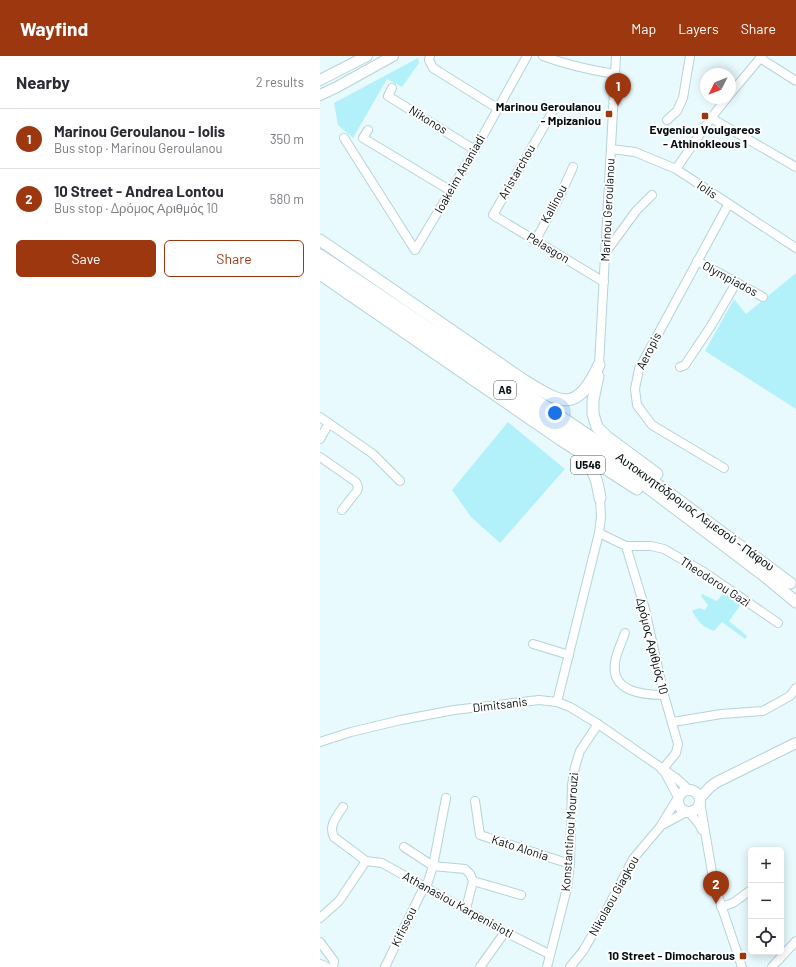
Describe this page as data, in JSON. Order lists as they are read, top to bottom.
{
  "streets": {
    "highway": ["A6", "U546", "Αυτοκινητόδρομος Λεμεσού - Πάφου"],
    "street": [
      "Nikonos",
      "Aristarchou",
      "Ioakeim Ananiadi",
      "Iolis",
      "Kallinou",
      "Marinou Geroulanou",
      "Pelasgon",
      "Olympiados",
      "Aeropis",
      "Theodorou Gazi",
      "Δρόμος Αριθμός 10",
      "Dimitsanis",
      "Konstantinou Mourouzi",
      "Kato Alonia",
      "Nikolaou Giagkou",
      "Athanasiou Karpenisioti",
      "Kifissou"
    ]
  },
  "crossings": [
    ["Nikonos", "Ioakeim Ananiadi"],
    ["Aristarchou", "Pelasgon"],
    ["Iolis", "Marinou Geroulanou"],
    ["Iolis", "Aeropis"],
    ["Kallinou", "Pelasgon"],
    ["Marinou Geroulanou", "Pelasgon"],
    ["Olympiados", "Aeropis"],
    ["U546", "Dimitsanis"],
    ["Theodorou Gazi", "Δρόμος Αριθμός 10"],
    ["Δρόμος Αριθμός 10", "Dimitsanis"],
    ["Dimitsanis", "Konstantinou Mourouzi"],
    ["Dimitsanis", "Nikolaou Giagkou"],
    ["Konstantinou Mourouzi", "Kato Alonia"],
    ["Konstantinou Mourouzi", "Athanasiou Karpenisioti"],
    ["Athanasiou Karpenisioti", "Kifissou"]
  ],
  "places": {
    "transit": ["Marinou Geroulanou - Mpizaniou", "Evgeniou Voulgareos - Athinokleous 1", "10 Street - Dimocharous"]
  },
  "north": "bottom left",
  "page": {
    "header": "Wayfind",
    "nav": ["Map", "Layers", "Share"],
    "heading": ["Nearby", "2 results"],
    "pins": ["1", "2"],
    "list": [
      {
        "mark": "1",
        "name": "Marinou Geroulanou - Iolis",
        "note": "Bus stop · Marinou Geroulanou",
        "value": "350 m"
      },
      {
        "mark": "2",
        "name": "10 Street - Andrea Lontou",
        "note": "Bus stop · Δρόμος Αριθμός 10",
        "value": "580 m"
      }
    ],
    "buttons": ["Save", "Share"],
    "map_buttons": ["+", "−"]
  }
}
